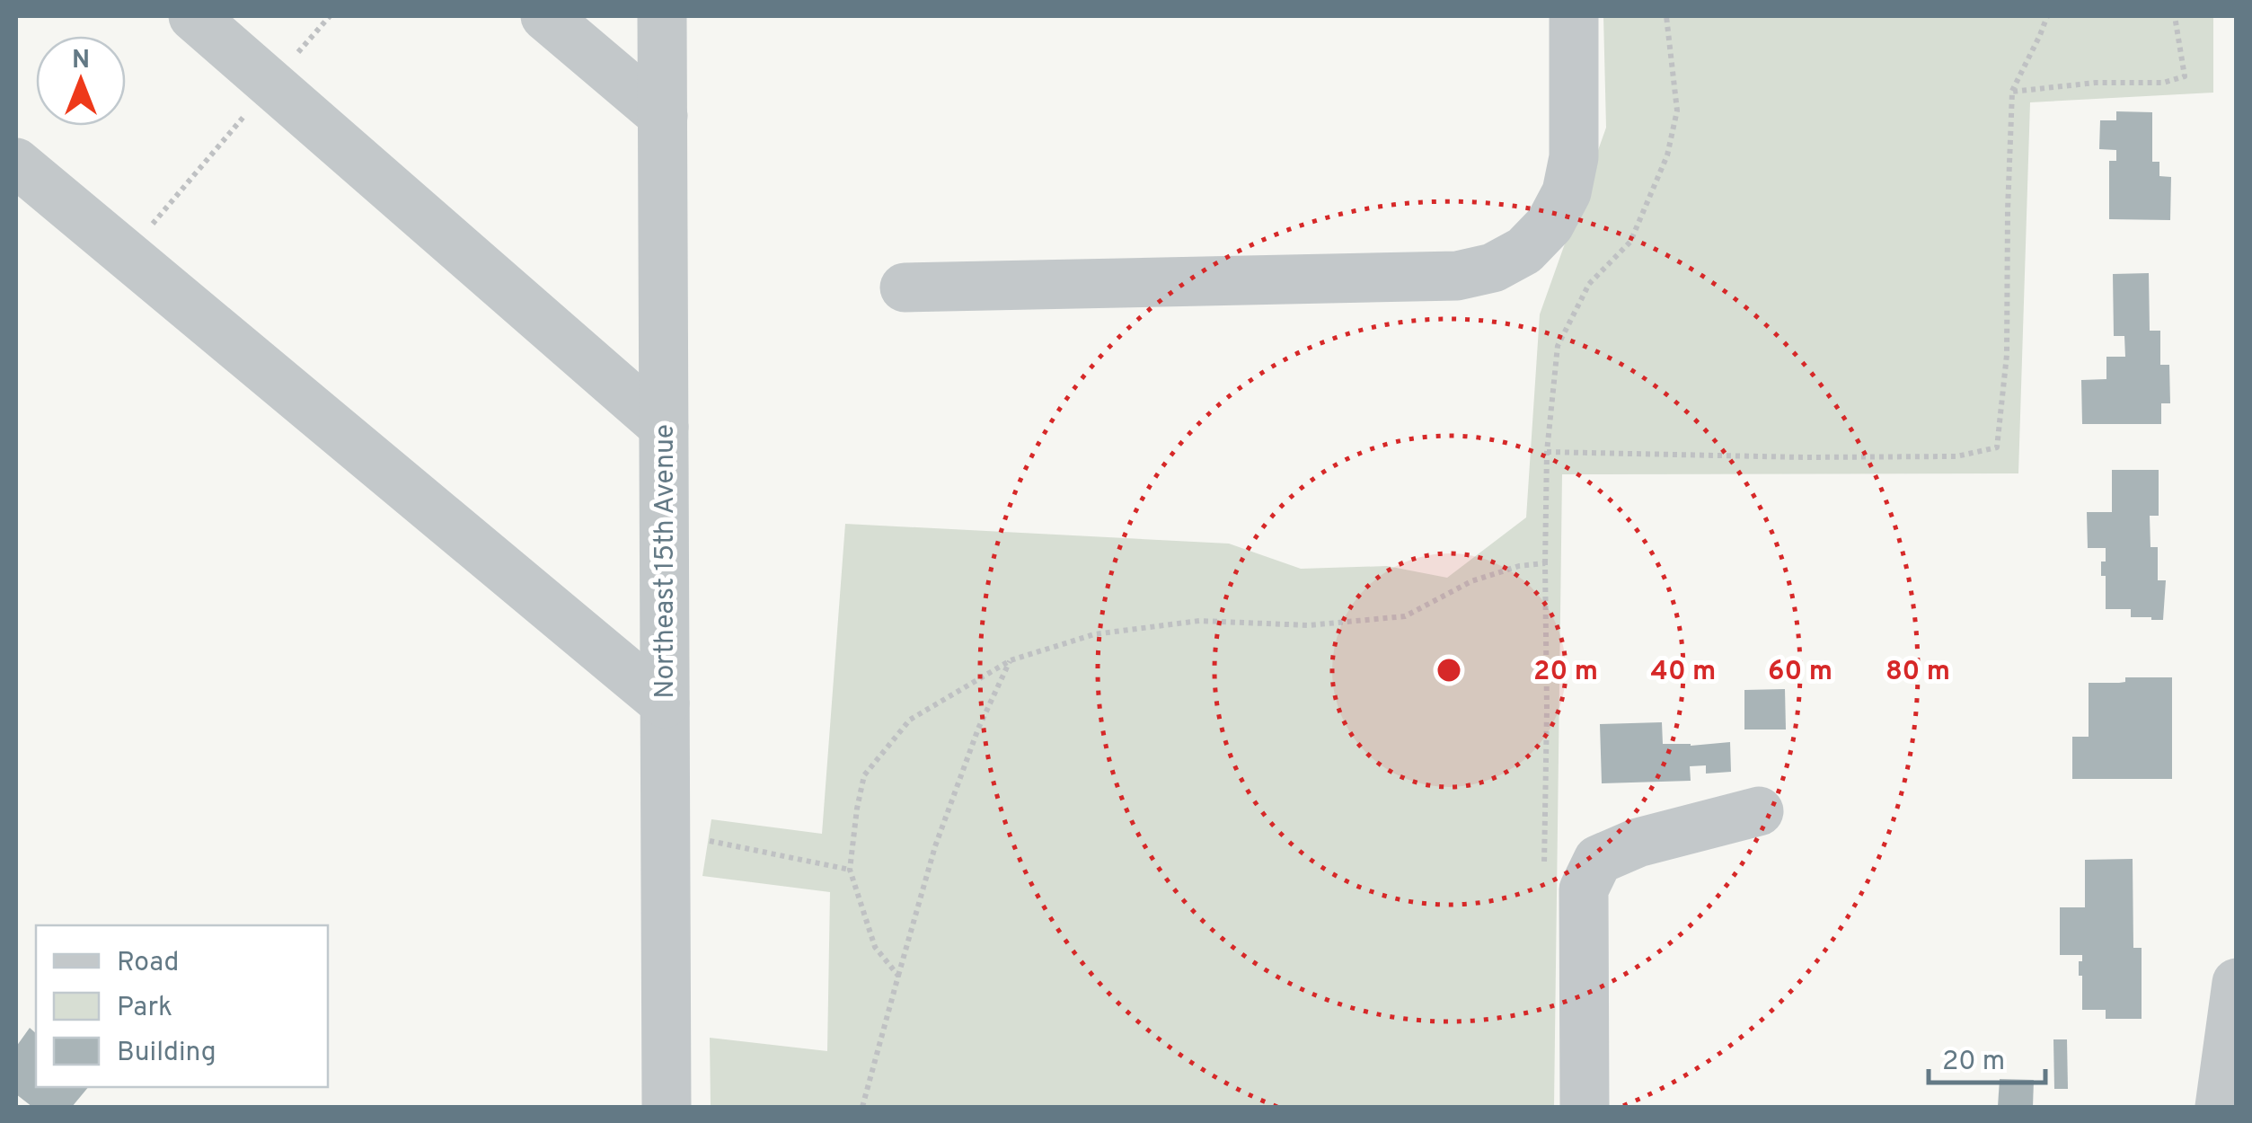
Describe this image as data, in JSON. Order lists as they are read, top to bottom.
{
  "streets": {
    "street": ["Northeast 15th Avenue"]
  },
  "legend": ["Road", "Park", "Building"],
  "scale_bar": "20 m",
  "north": "top",
  "rings": [
    "20 m",
    "40 m",
    "60 m",
    "80 m"
  ]
}
